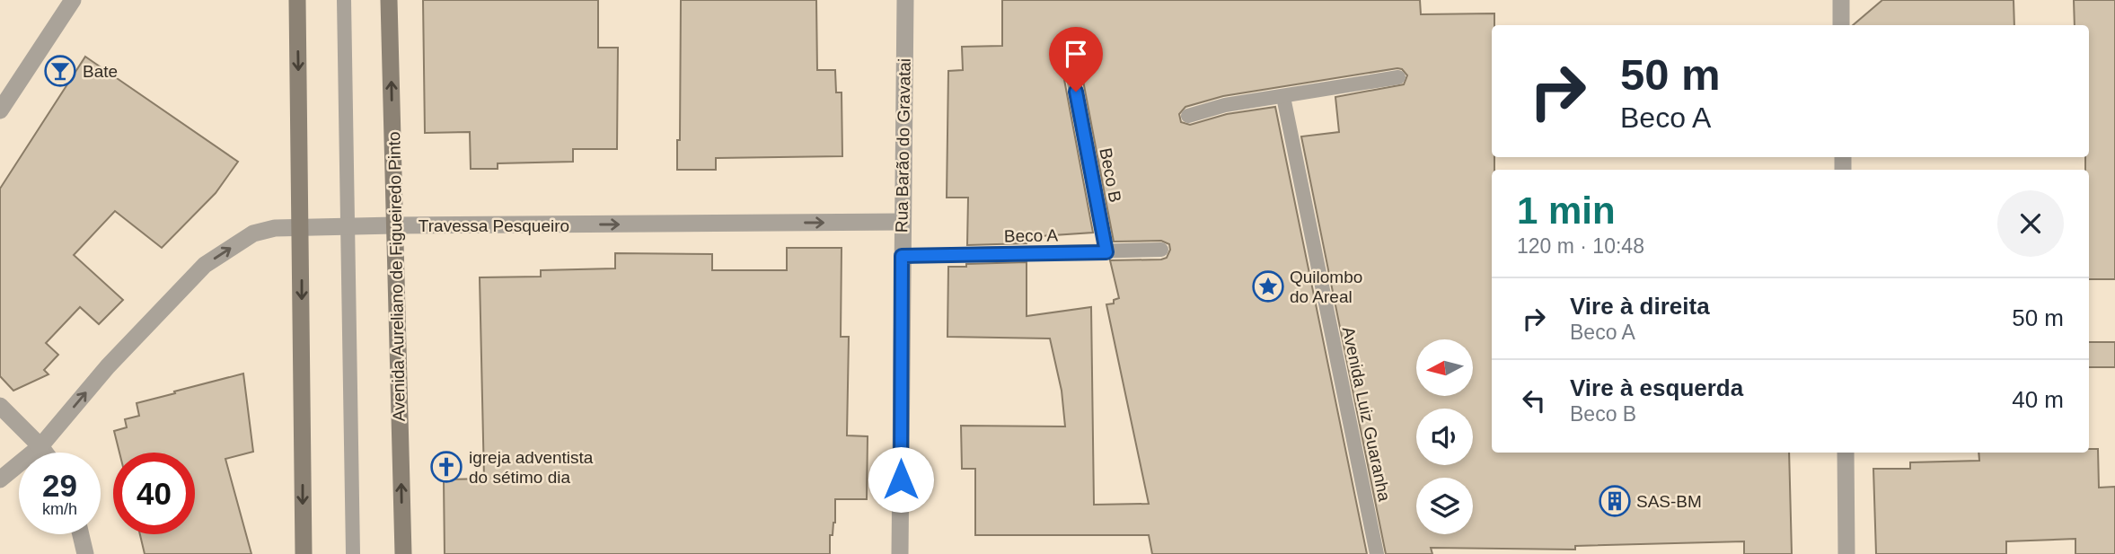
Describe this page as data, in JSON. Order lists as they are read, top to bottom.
{
  "streets": {
    "main road": ["Avenida Aureliano de Figueiredo Pinto"],
    "street": ["Rua Barão do Gravatai", "Travessa Pesqueiro"],
    "lane": ["Beco B", "Beco A", "Avenida Luiz Guaranha"]
  },
  "crossings": [
    ["Rua Barão do Gravatai", "Travessa Pesqueiro"],
    ["Rua Barão do Gravatai", "Beco A"],
    ["Beco B", "Beco A"],
    ["Travessa Pesqueiro", "Avenida Aureliano de Figueiredo Pinto"]
  ],
  "one_way": ["Travessa Pesqueiro"],
  "places": {
    "bar": ["Bate"],
    "place": ["Quilombo do Areal"],
    "church": ["igreja adventista do sétimo dia"],
    "building": ["SAS-BM"]
  },
  "north": "left",
  "page": {
    "turn": ["50 m", "Beco A"],
    "heading": ["1 min", "120 m · 10:48"],
    "list": [
      {
        "name": "Vire à direita",
        "note": "Beco A",
        "value": "50 m"
      },
      {
        "name": "Vire à esquerda",
        "note": "Beco B",
        "value": "40 m"
      }
    ],
    "speed": "29 km/h",
    "limit": "40"
  }
}
